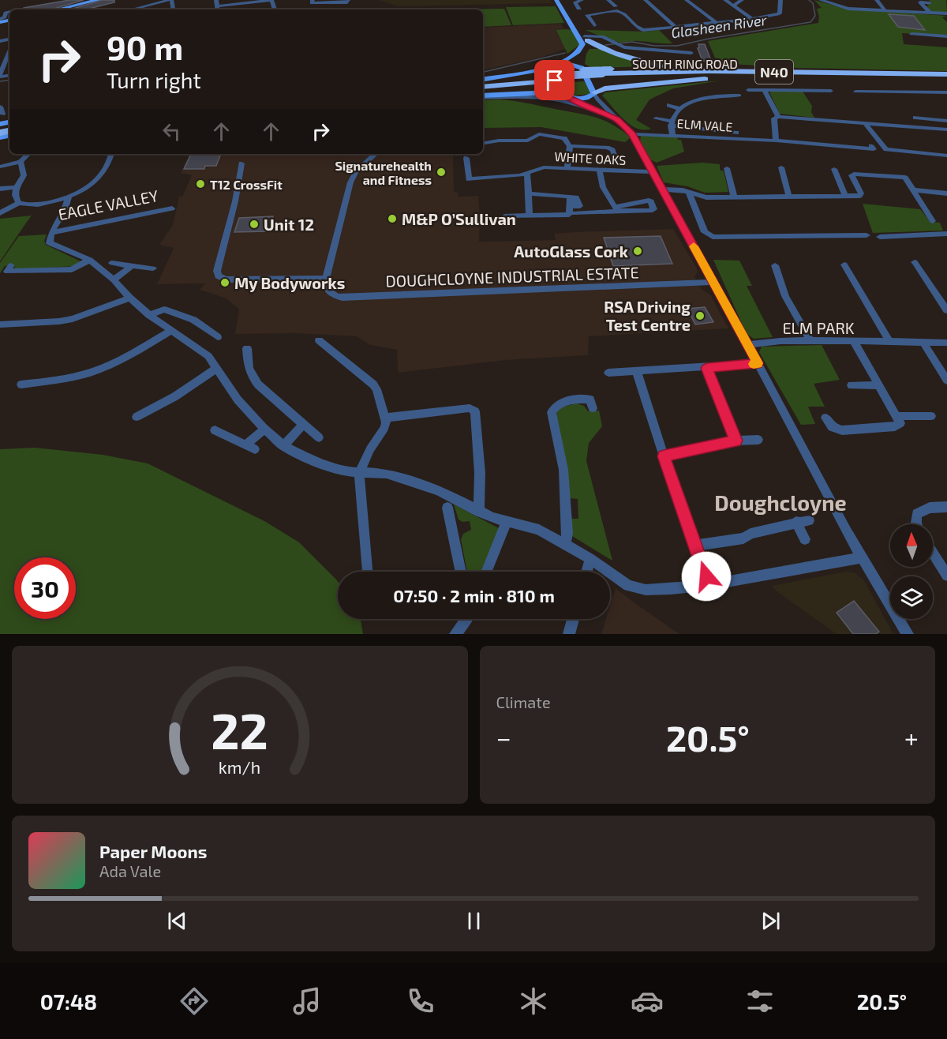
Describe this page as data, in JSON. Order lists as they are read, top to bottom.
{
  "streets": {
    "highway": ["SOUTH RING ROAD", "N40"],
    "street": [
      "ELM VALE",
      "WHITE OAKS",
      "EAGLE VALLEY",
      "DOUGHCLOYNE INDUSTRIAL ESTATE",
      "ELM PARK"
    ]
  },
  "districts": ["Doughcloyne"],
  "water": ["Glasheen River"],
  "places": [
    "Signaturehealth and Fitness",
    "T12 CrossFit",
    "M&P O’Sullivan",
    "Unit 12",
    "AutoGlass Cork",
    "My Bodyworks",
    "RSA Driving Test Centre"
  ],
  "north": "top",
  "page": {
    "turn": ["90 m", "Turn right"],
    "limit": "30",
    "trip": "07:50 · 2 min · 810 m",
    "tile": "Climate",
    "heat": ["−", "20.5°", "+"],
    "song": ["Paper Moons", "Ada Vale"],
    "tabs": ["07:48", "20.5°"],
    "gauge": ["22", "km/h"]
  }
}
